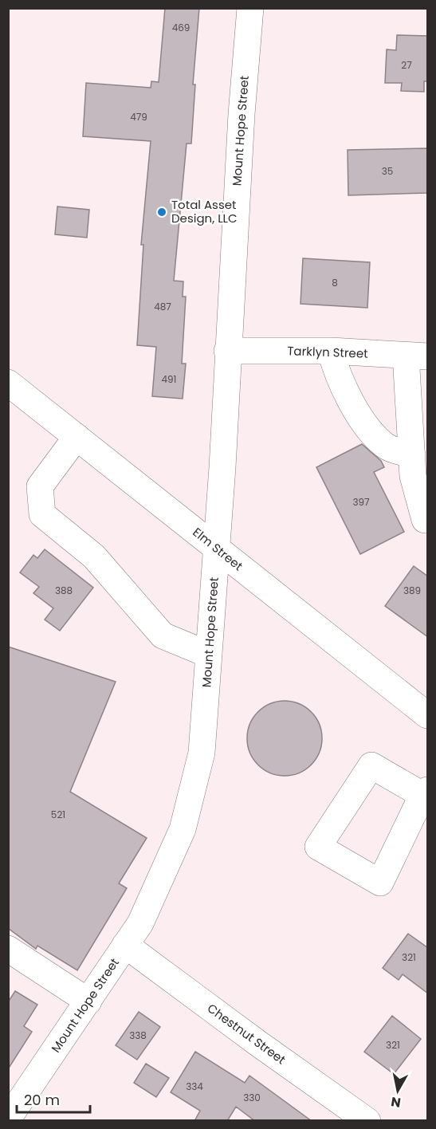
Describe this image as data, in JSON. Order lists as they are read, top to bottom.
{
  "streets": {
    "street": [
      "Mount Hope Street",
      "Tarklyn Street",
      "Elm Street",
      "Chestnut Street"
    ]
  },
  "crossings": [
    ["Mount Hope Street", "Tarklyn Street"],
    ["Mount Hope Street", "Elm Street"],
    ["Mount Hope Street", "Chestnut Street"]
  ],
  "places": ["Total Asset Design, LLC"],
  "house_numbers": [
    "469",
    "27",
    "479",
    "35",
    "8",
    "487",
    "491",
    "397",
    "388",
    "389",
    "521",
    "321",
    "338",
    "321",
    "334",
    "330"
  ],
  "scale_bar": "20 m",
  "north": "bottom"
}
